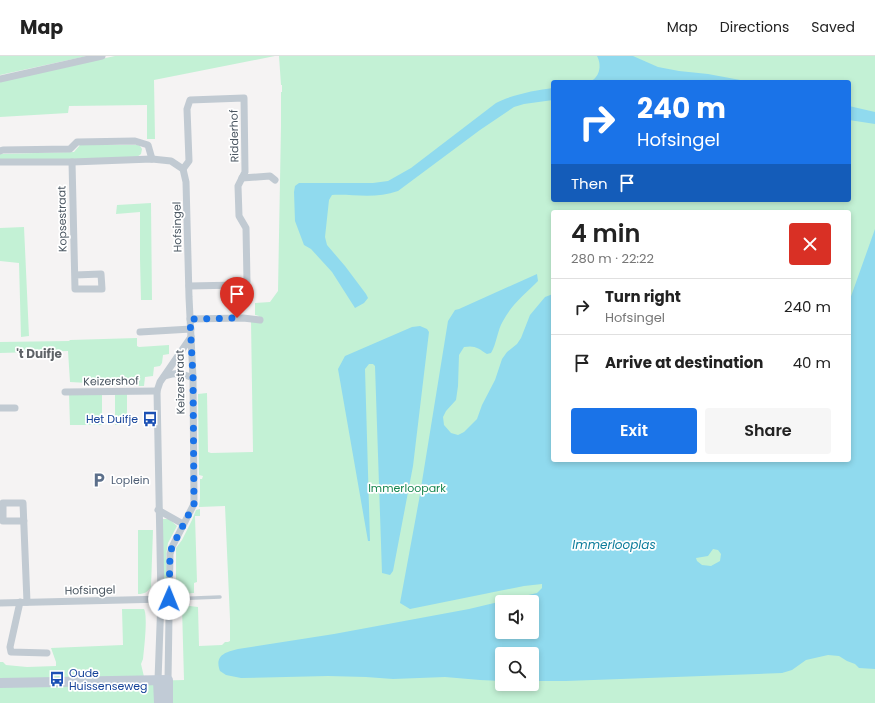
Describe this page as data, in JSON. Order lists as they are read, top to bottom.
{
  "streets": {
    "street": [
      "Ridderhof",
      "Kopsestraat",
      "Hofsingel",
      "Keizershof",
      "Keizerstraat"
    ]
  },
  "crossings": [
    ["Ridderhof", "Hofsingel"],
    ["Hofsingel", "Keizerstraat"],
    ["Keizershof", "Keizerstraat"]
  ],
  "districts": ["'t Duifje"],
  "water": ["Immerlooplas"],
  "parks": ["Immerloopark"],
  "places": {
    "bus stop": ["Het Duifje", "Oude Huissenseweg"],
    "parking": ["Loplein"]
  },
  "page": {
    "header": "Map",
    "nav": ["Map", "Directions", "Saved"],
    "turn": ["240 m", "Hofsingel"],
    "then": "Then",
    "heading": ["4 min", "280 m · 22:22"],
    "list": [
      {
        "name": "Turn right",
        "note": "Hofsingel",
        "value": "240 m"
      },
      {
        "name": "Arrive at destination",
        "value": "40 m"
      }
    ],
    "buttons": ["Exit", "Share"]
  }
}
